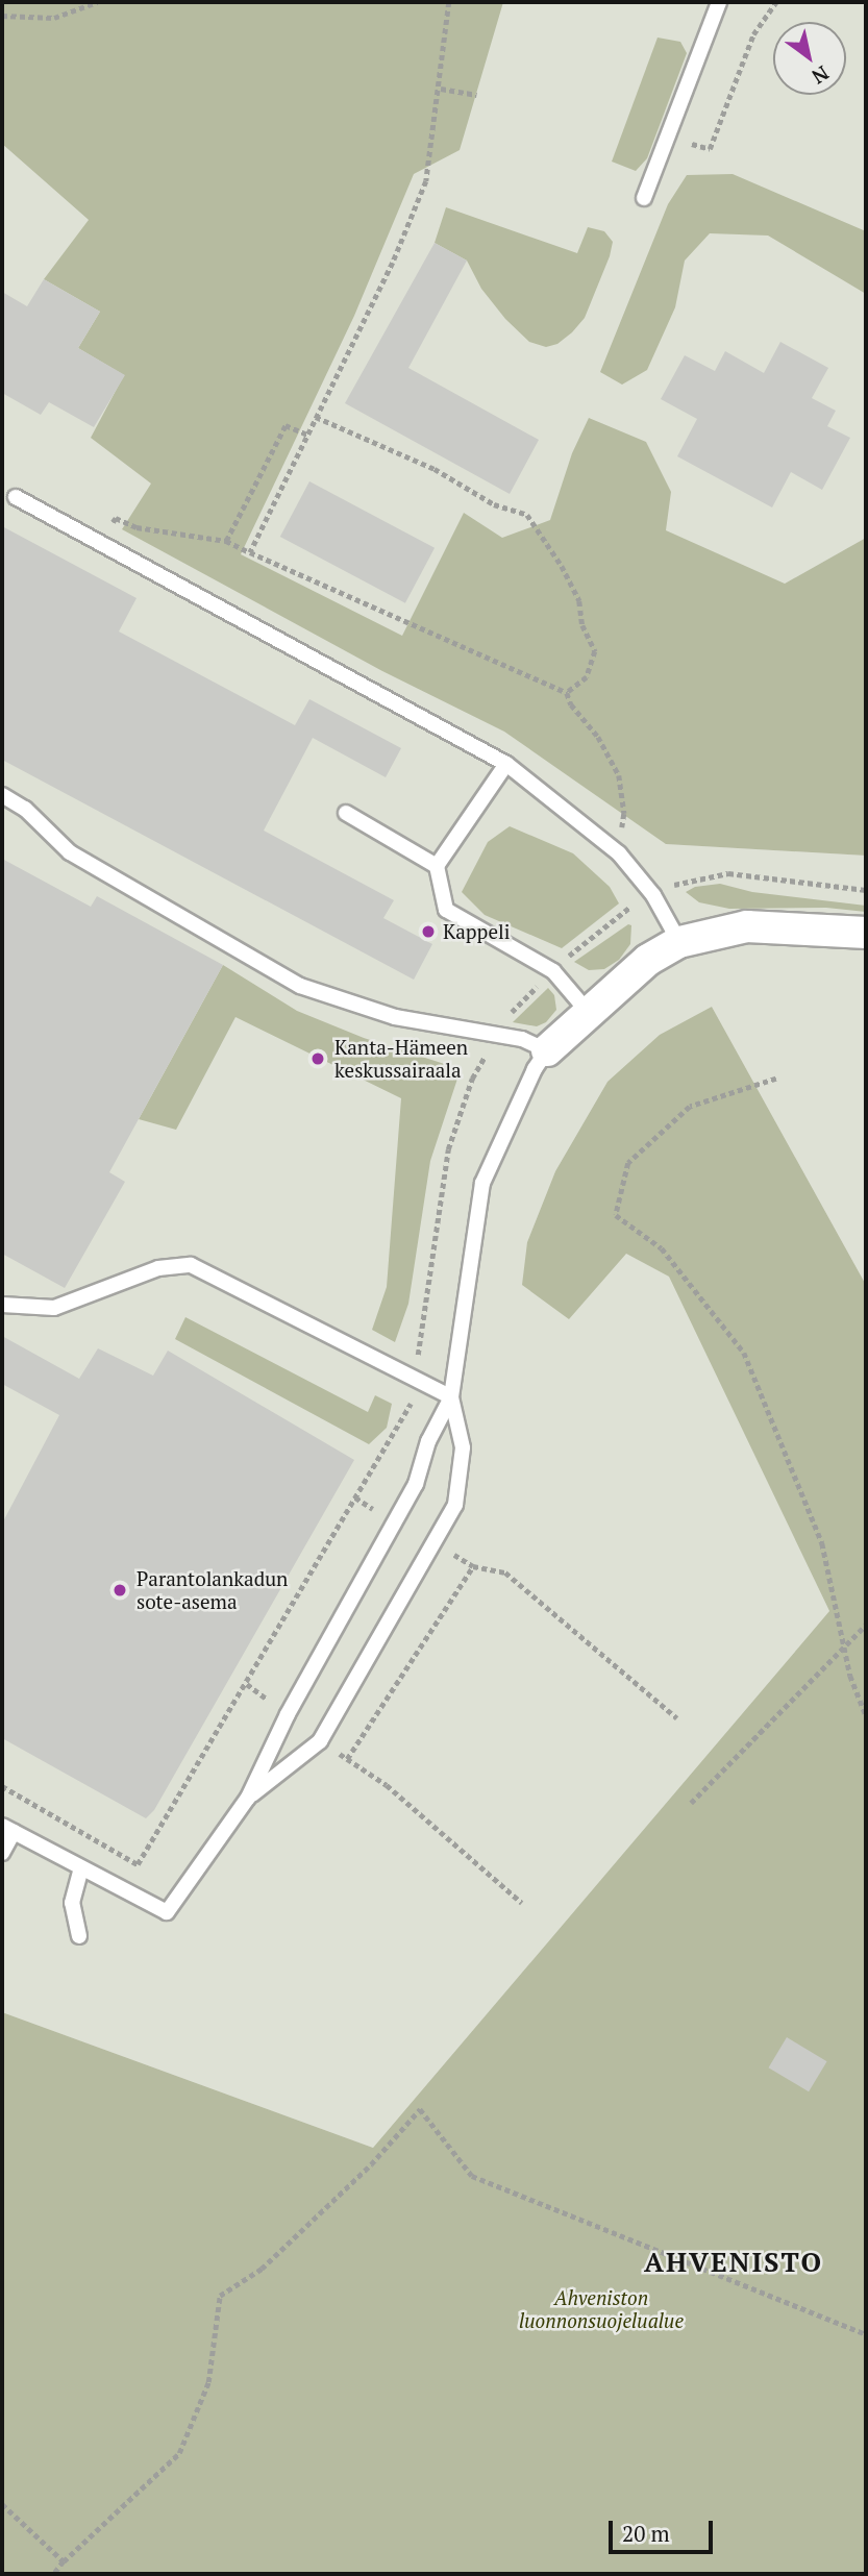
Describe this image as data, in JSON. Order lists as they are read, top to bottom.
{
  "districts": ["AHVENISTO"],
  "parks": ["Ahveniston luonnonsuojelualue"],
  "places": ["Kappeli", "Kanta-Hämeen keskussairaala", "Parantolankadun sote-asema"],
  "scale_bar": "20 m",
  "north": "bottom right"
}
